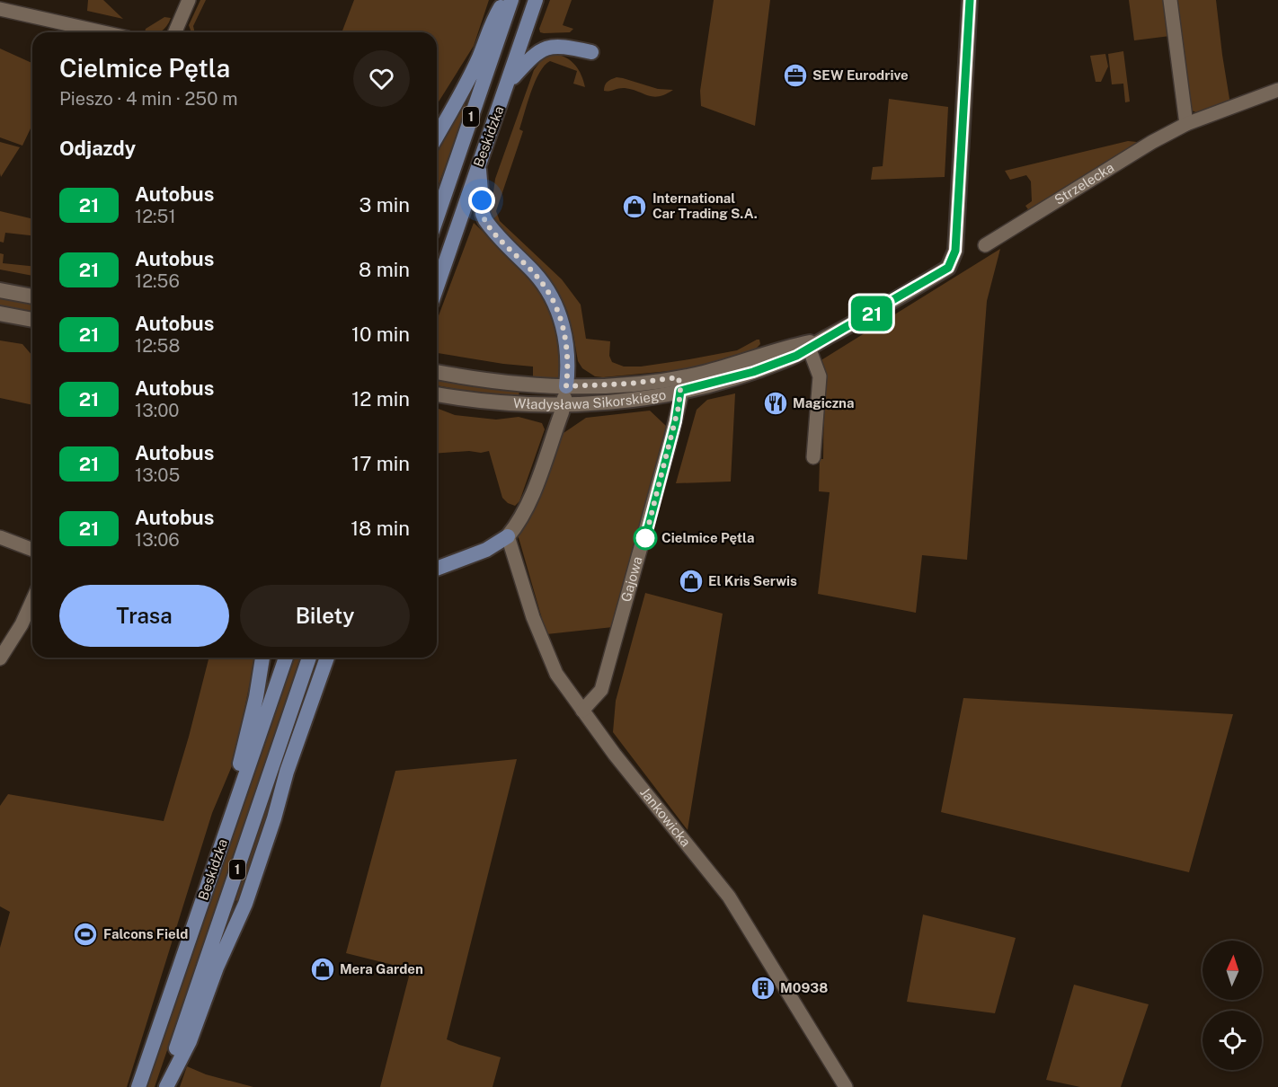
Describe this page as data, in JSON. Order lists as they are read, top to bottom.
{
  "streets": {
    "main road": ["1", "Beskidzka"],
    "street": [
      "Strzelecka",
      "Władysława Sikorskiego",
      "Gajowa",
      "Jankowicka"
    ]
  },
  "crossings": [
    ["Władysława Sikorskiego", "Gajowa"],
    ["Gajowa", "Jankowicka"]
  ],
  "places": {
    "office": ["SEW Eurodrive"],
    "shop": ["International Car Trading S.A.", "El Kris Serwis", "Mera Garden"],
    "restaurant": ["Magiczna"],
    "other": ["Cielmice Pętla"],
    "sports": ["Falcons Field"],
    "building": ["M0938"]
  },
  "lines": ["bus line 21"],
  "north": "top",
  "page": {
    "on_map": "21",
    "heading": [
      ["Cielmice Pętla", "Pieszo · 4 min · 250 m"],
      "Odjazdy"
    ],
    "list": [
      {
        "mark": "21",
        "name": "Autobus",
        "note": "12:51",
        "value": "3 min"
      },
      {
        "mark": "21",
        "name": "Autobus",
        "note": "12:56",
        "value": "8 min"
      },
      {
        "mark": "21",
        "name": "Autobus",
        "note": "12:58",
        "value": "10 min"
      },
      {
        "mark": "21",
        "name": "Autobus",
        "note": "13:00",
        "value": "12 min"
      },
      {
        "mark": "21",
        "name": "Autobus",
        "note": "13:05",
        "value": "17 min"
      },
      {
        "mark": "21",
        "name": "Autobus",
        "note": "13:06",
        "value": "18 min"
      }
    ],
    "buttons": ["Trasa", "Bilety"]
  }
}
